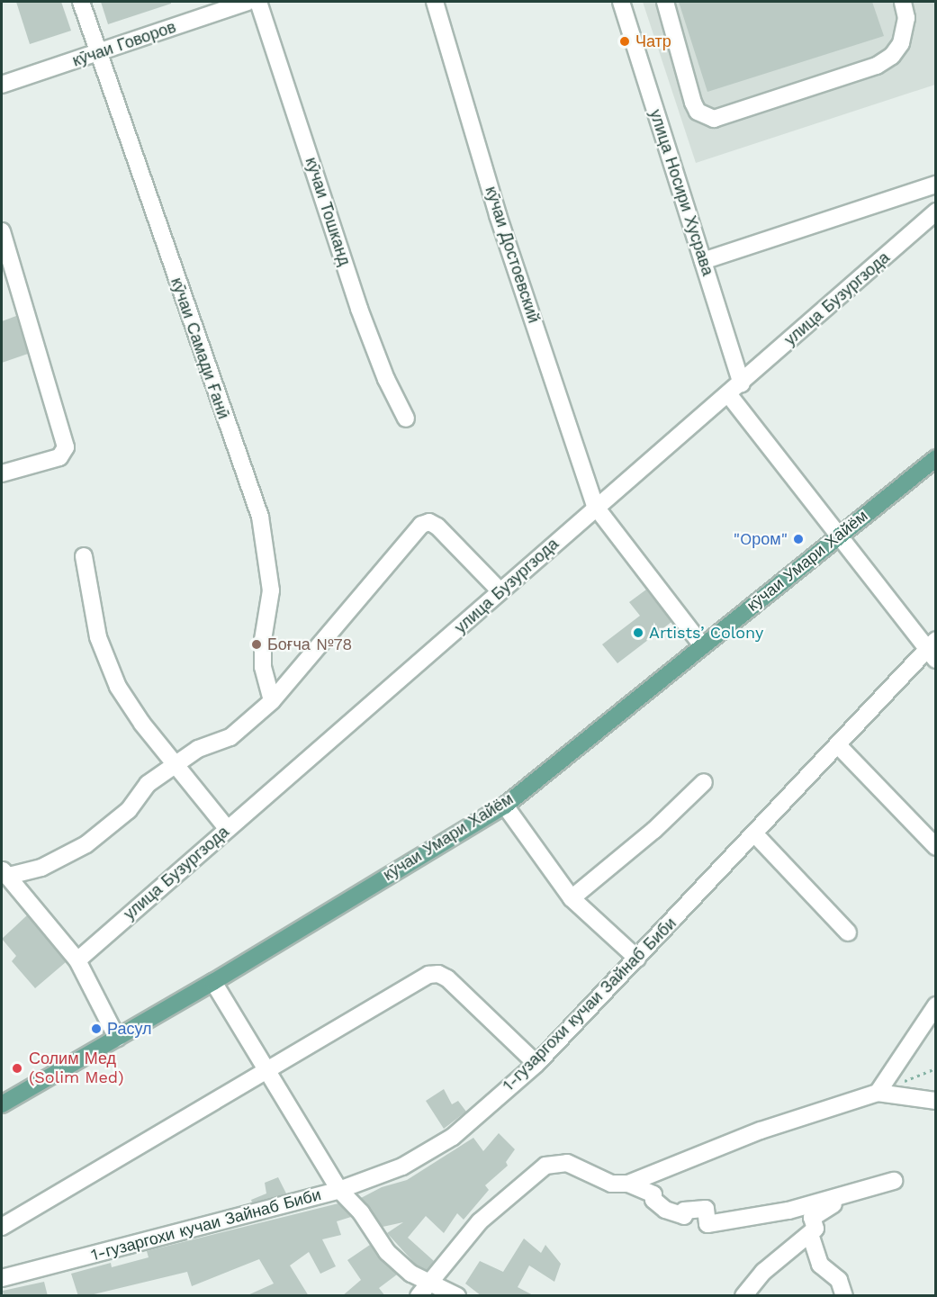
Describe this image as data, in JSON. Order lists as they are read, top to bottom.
{
  "streets": {
    "main road": ["кӯчаи Умари Хайём"],
    "street": [
      "кӯчаи Говоров",
      "улица Носири Хусрава",
      "кӯчаи Тошканд",
      "кӯчаи Достоевский",
      "улица Бузургзода",
      "кӯчаи Самади Ғанӣ",
      "1-гузаргохи кучаи Зайнаб Биби"
    ]
  },
  "crossings": [
    ["кӯчаи Говоров", "кӯчаи Самади Ғанӣ"],
    ["улица Носири Хусрава", "улица Бузургзода"],
    ["кӯчаи Достоевский", "улица Бузургзода"],
    ["кӯчаи Достоевский", "кӯчаи Умари Хайём"]
  ],
  "places": [
    "Чатр",
    "\"Oром\"",
    "Artists’ Colony",
    "Боғча №78",
    "Расул",
    "Солим Мед (Solim Med)"
  ]
}
